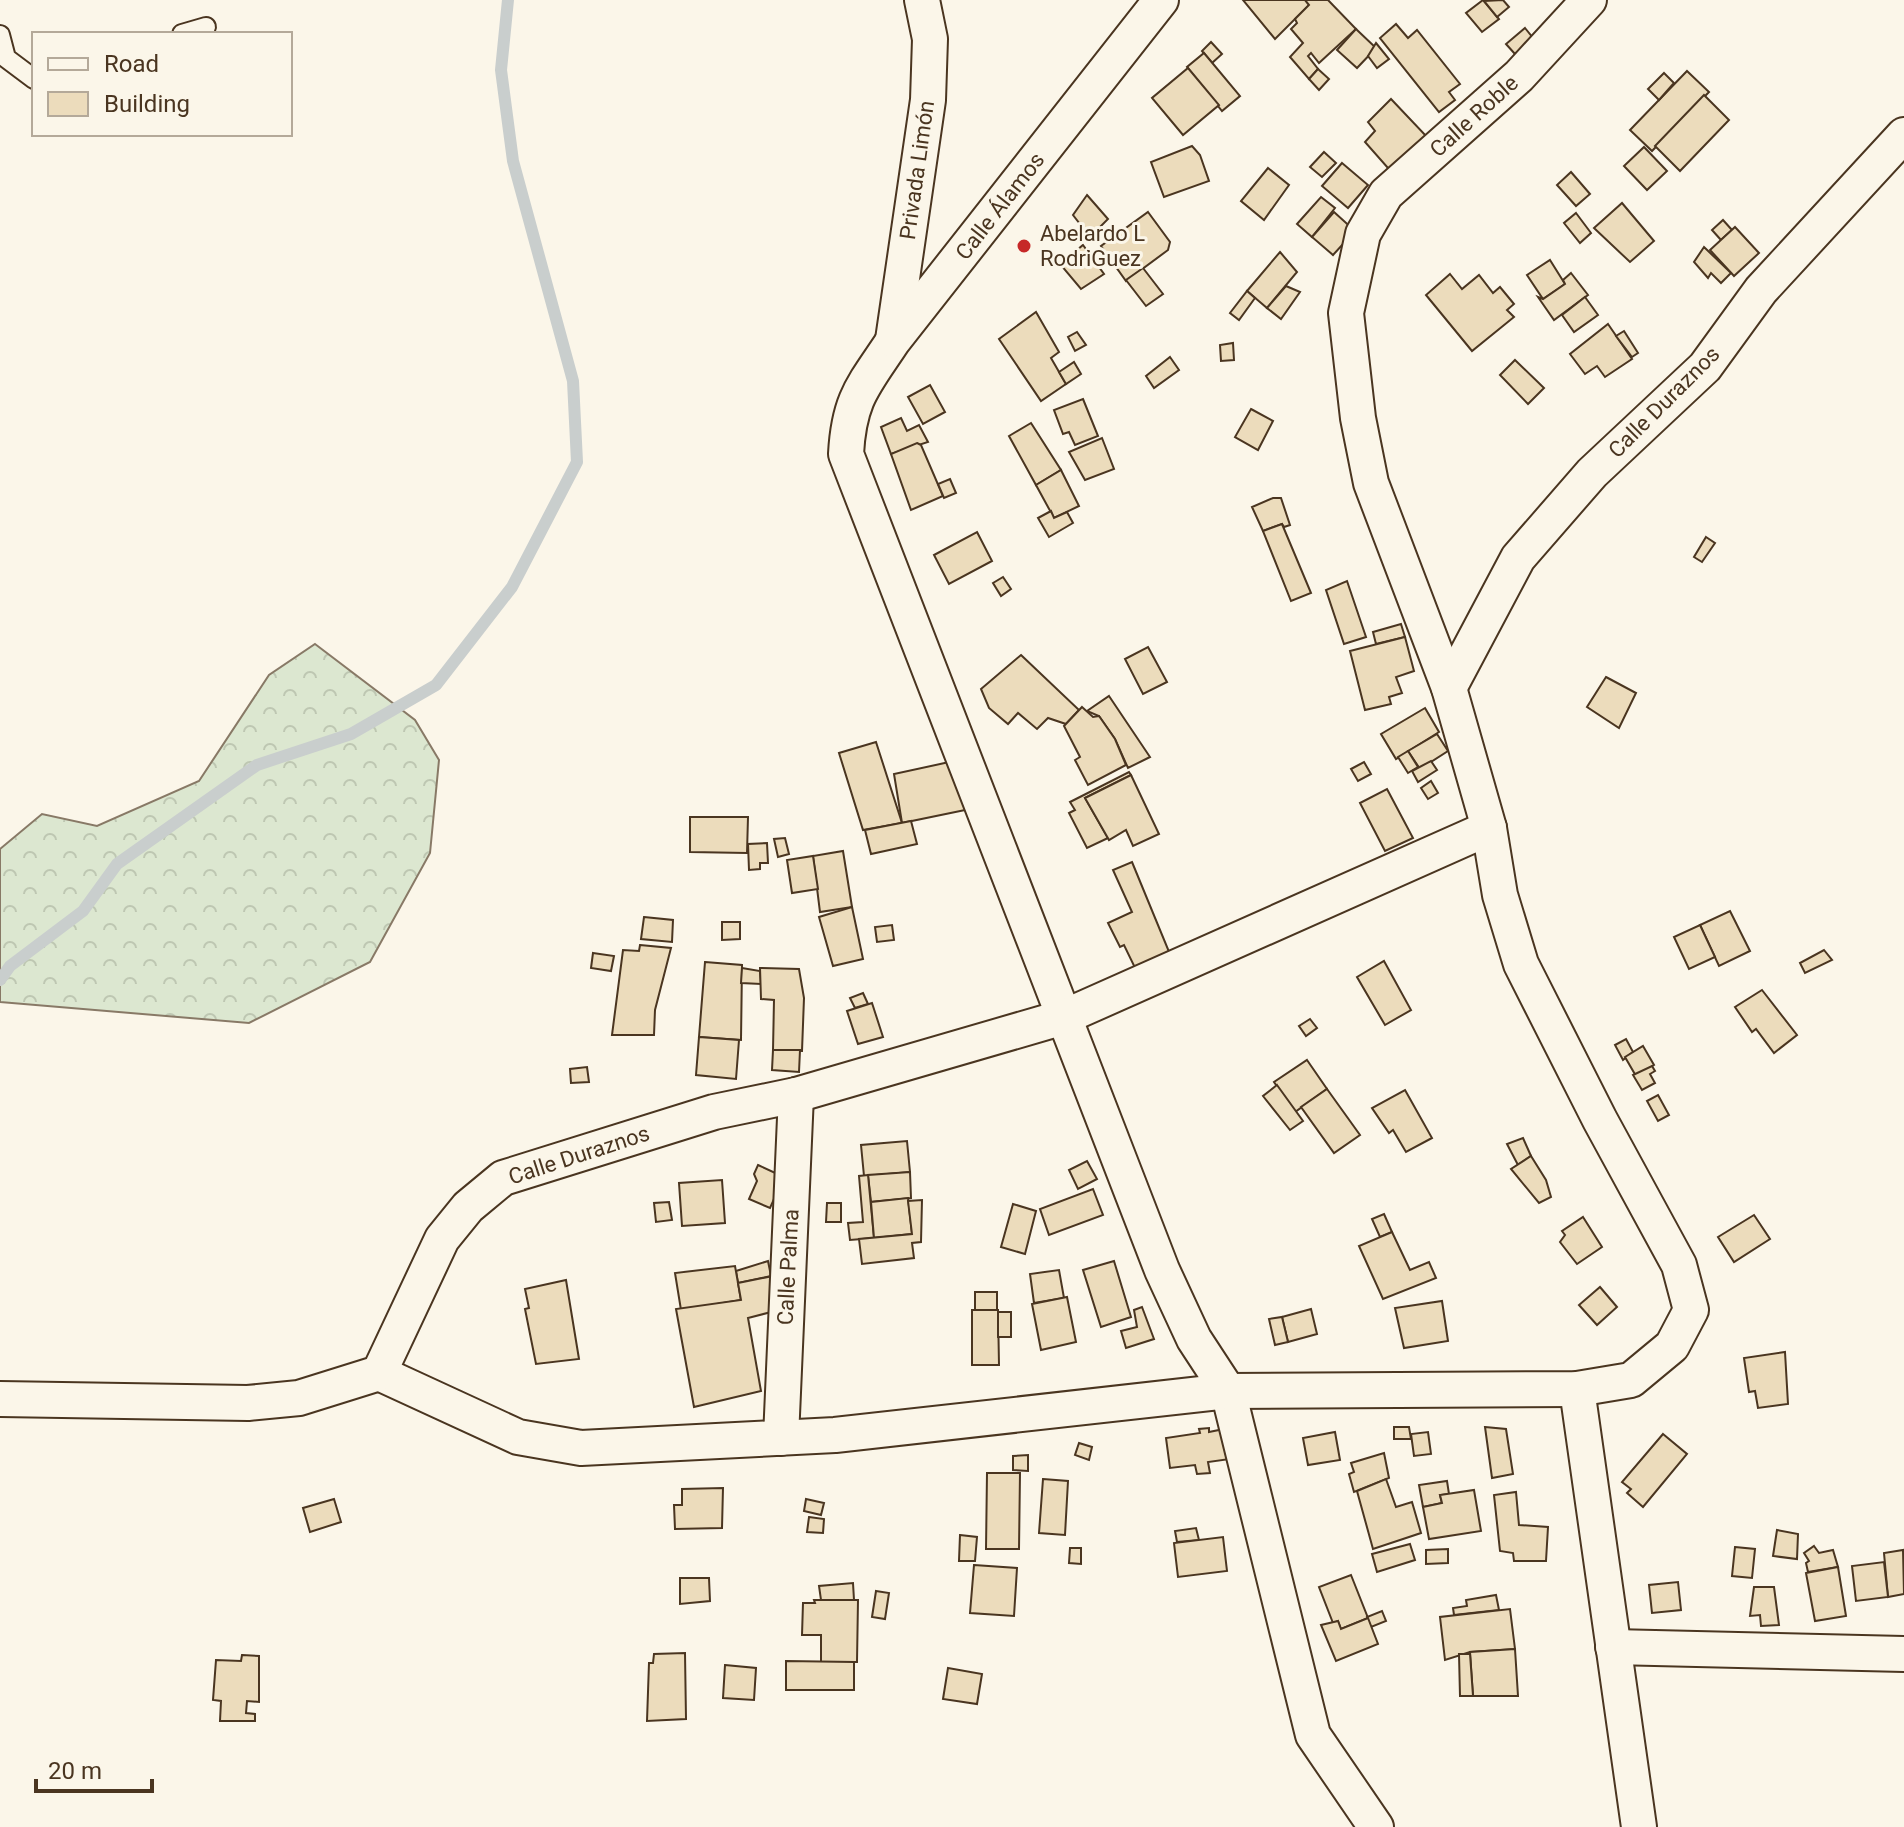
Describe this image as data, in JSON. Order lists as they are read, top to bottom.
{
  "streets": {
    "street": [
      "Calle Roble",
      "Privada Limón",
      "Calle Álamos",
      "Calle Duraznos",
      "Calle Palma"
    ]
  },
  "crossings": [
    ["Calle Roble", "Calle Duraznos"],
    ["Calle Roble", "Calle Palma"],
    ["Privada Limón", "Calle Álamos"],
    ["Calle Álamos", "Calle Duraznos"],
    ["Calle Duraznos", "Calle Palma"]
  ],
  "places": ["Abelardo L RodriGuez"],
  "legend": ["Road", "Building"],
  "scale_bar": "20 m"
}
